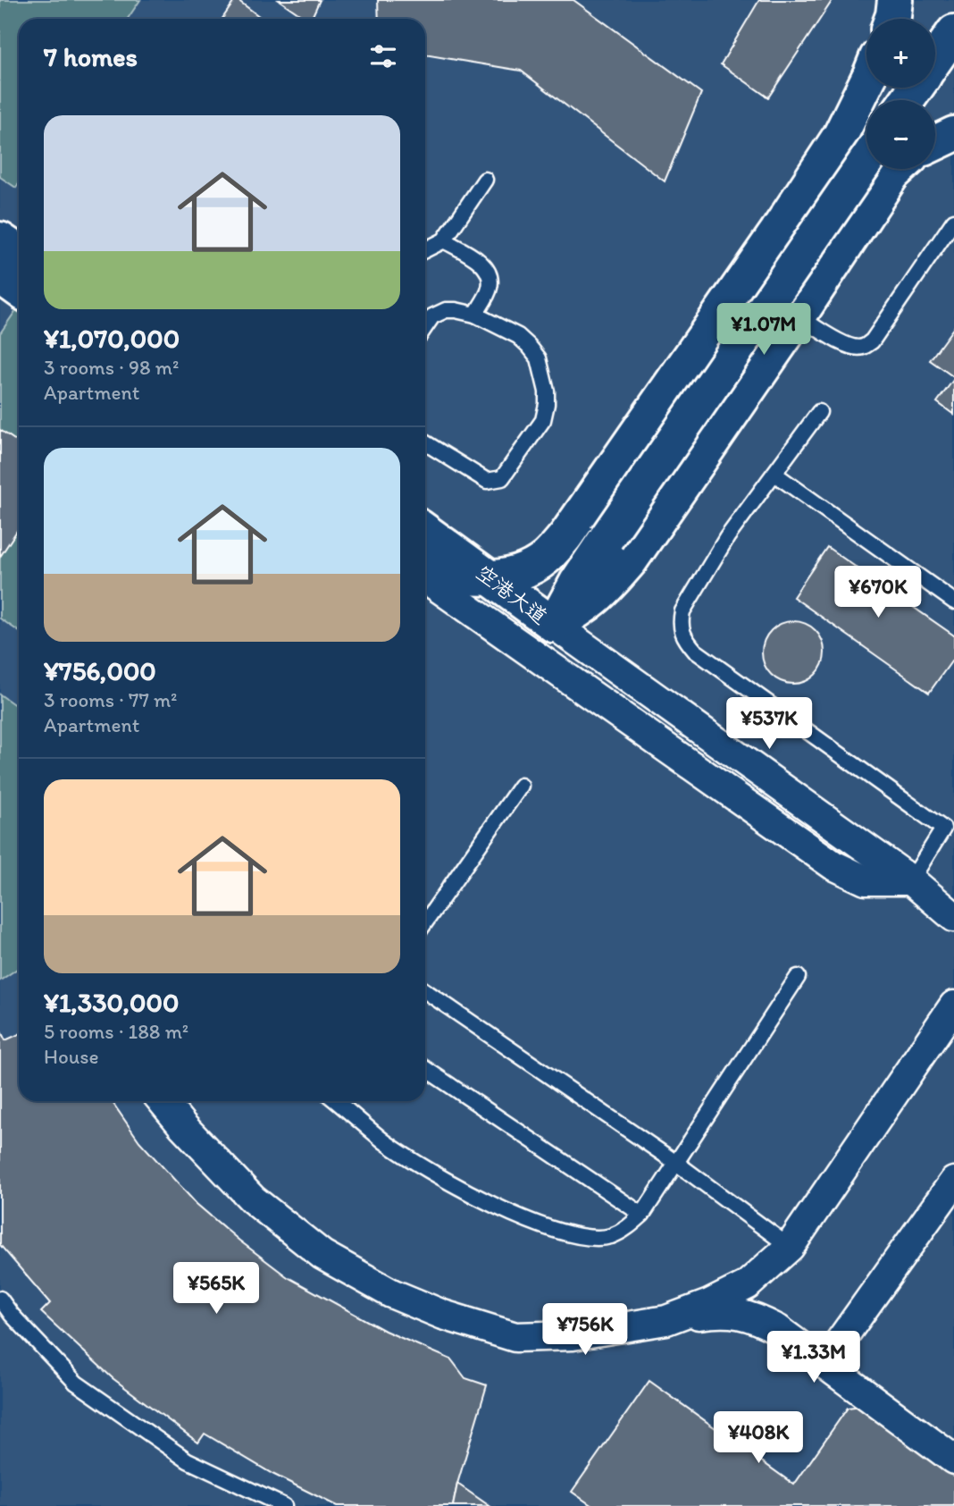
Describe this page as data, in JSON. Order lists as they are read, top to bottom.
{
  "streets": {
    "main road": ["空港大道"]
  },
  "page": {
    "map_buttons": ["+", "−"],
    "heading": "7 homes",
    "list": [
      {
        "name": "¥1,070,000",
        "note": "3 rooms · 98 m² · Apartment"
      },
      {
        "name": "¥756,000",
        "note": "3 rooms · 77 m² · Apartment"
      },
      {
        "name": "¥1,330,000",
        "note": "5 rooms · 188 m² · House"
      }
    ],
    "price": [
      "¥1.07M",
      "¥670K",
      "¥537K",
      "¥565K",
      "¥756K",
      "¥1.33M",
      "¥408K"
    ]
  }
}
